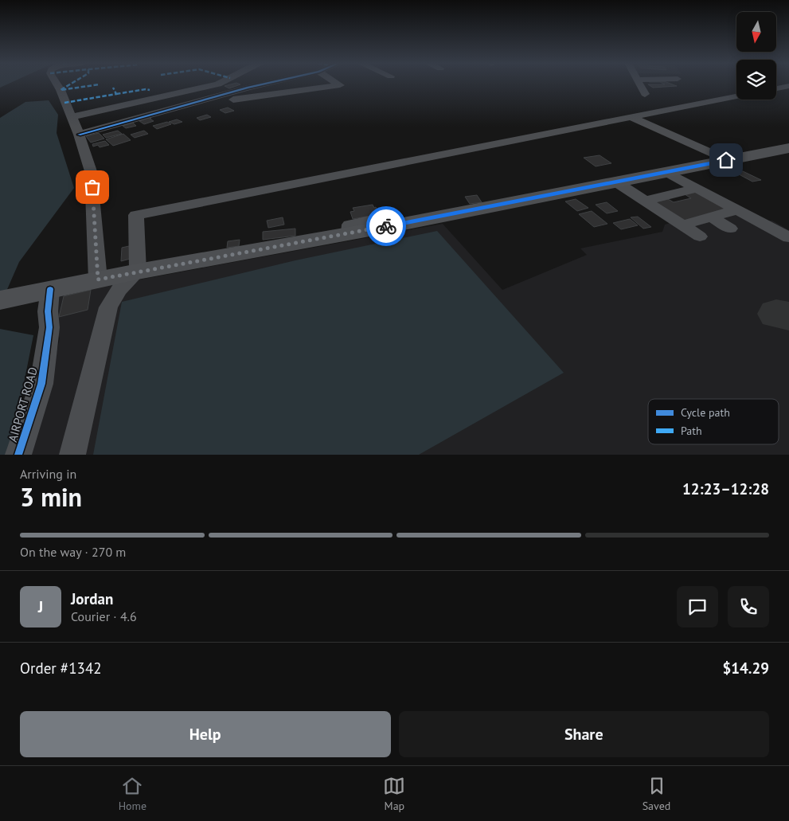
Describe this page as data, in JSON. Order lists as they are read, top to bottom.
{
  "streets": {
    "street": ["AIRPORT ROAD"]
  },
  "legend": ["Cycle path", "Path"],
  "north": "bottom",
  "page": {
    "heading": ["3 min", "Arriving in", "12:23–12:28"],
    "panel": [
      "Jordan",
      "Courier · 4.6",
      "Order #1342",
      "$14.29"
    ],
    "bar": "On the way · 270 m",
    "round": "J",
    "buttons": ["Help", "Share"],
    "tabs": ["Home", "Map", "Saved"]
  }
}
